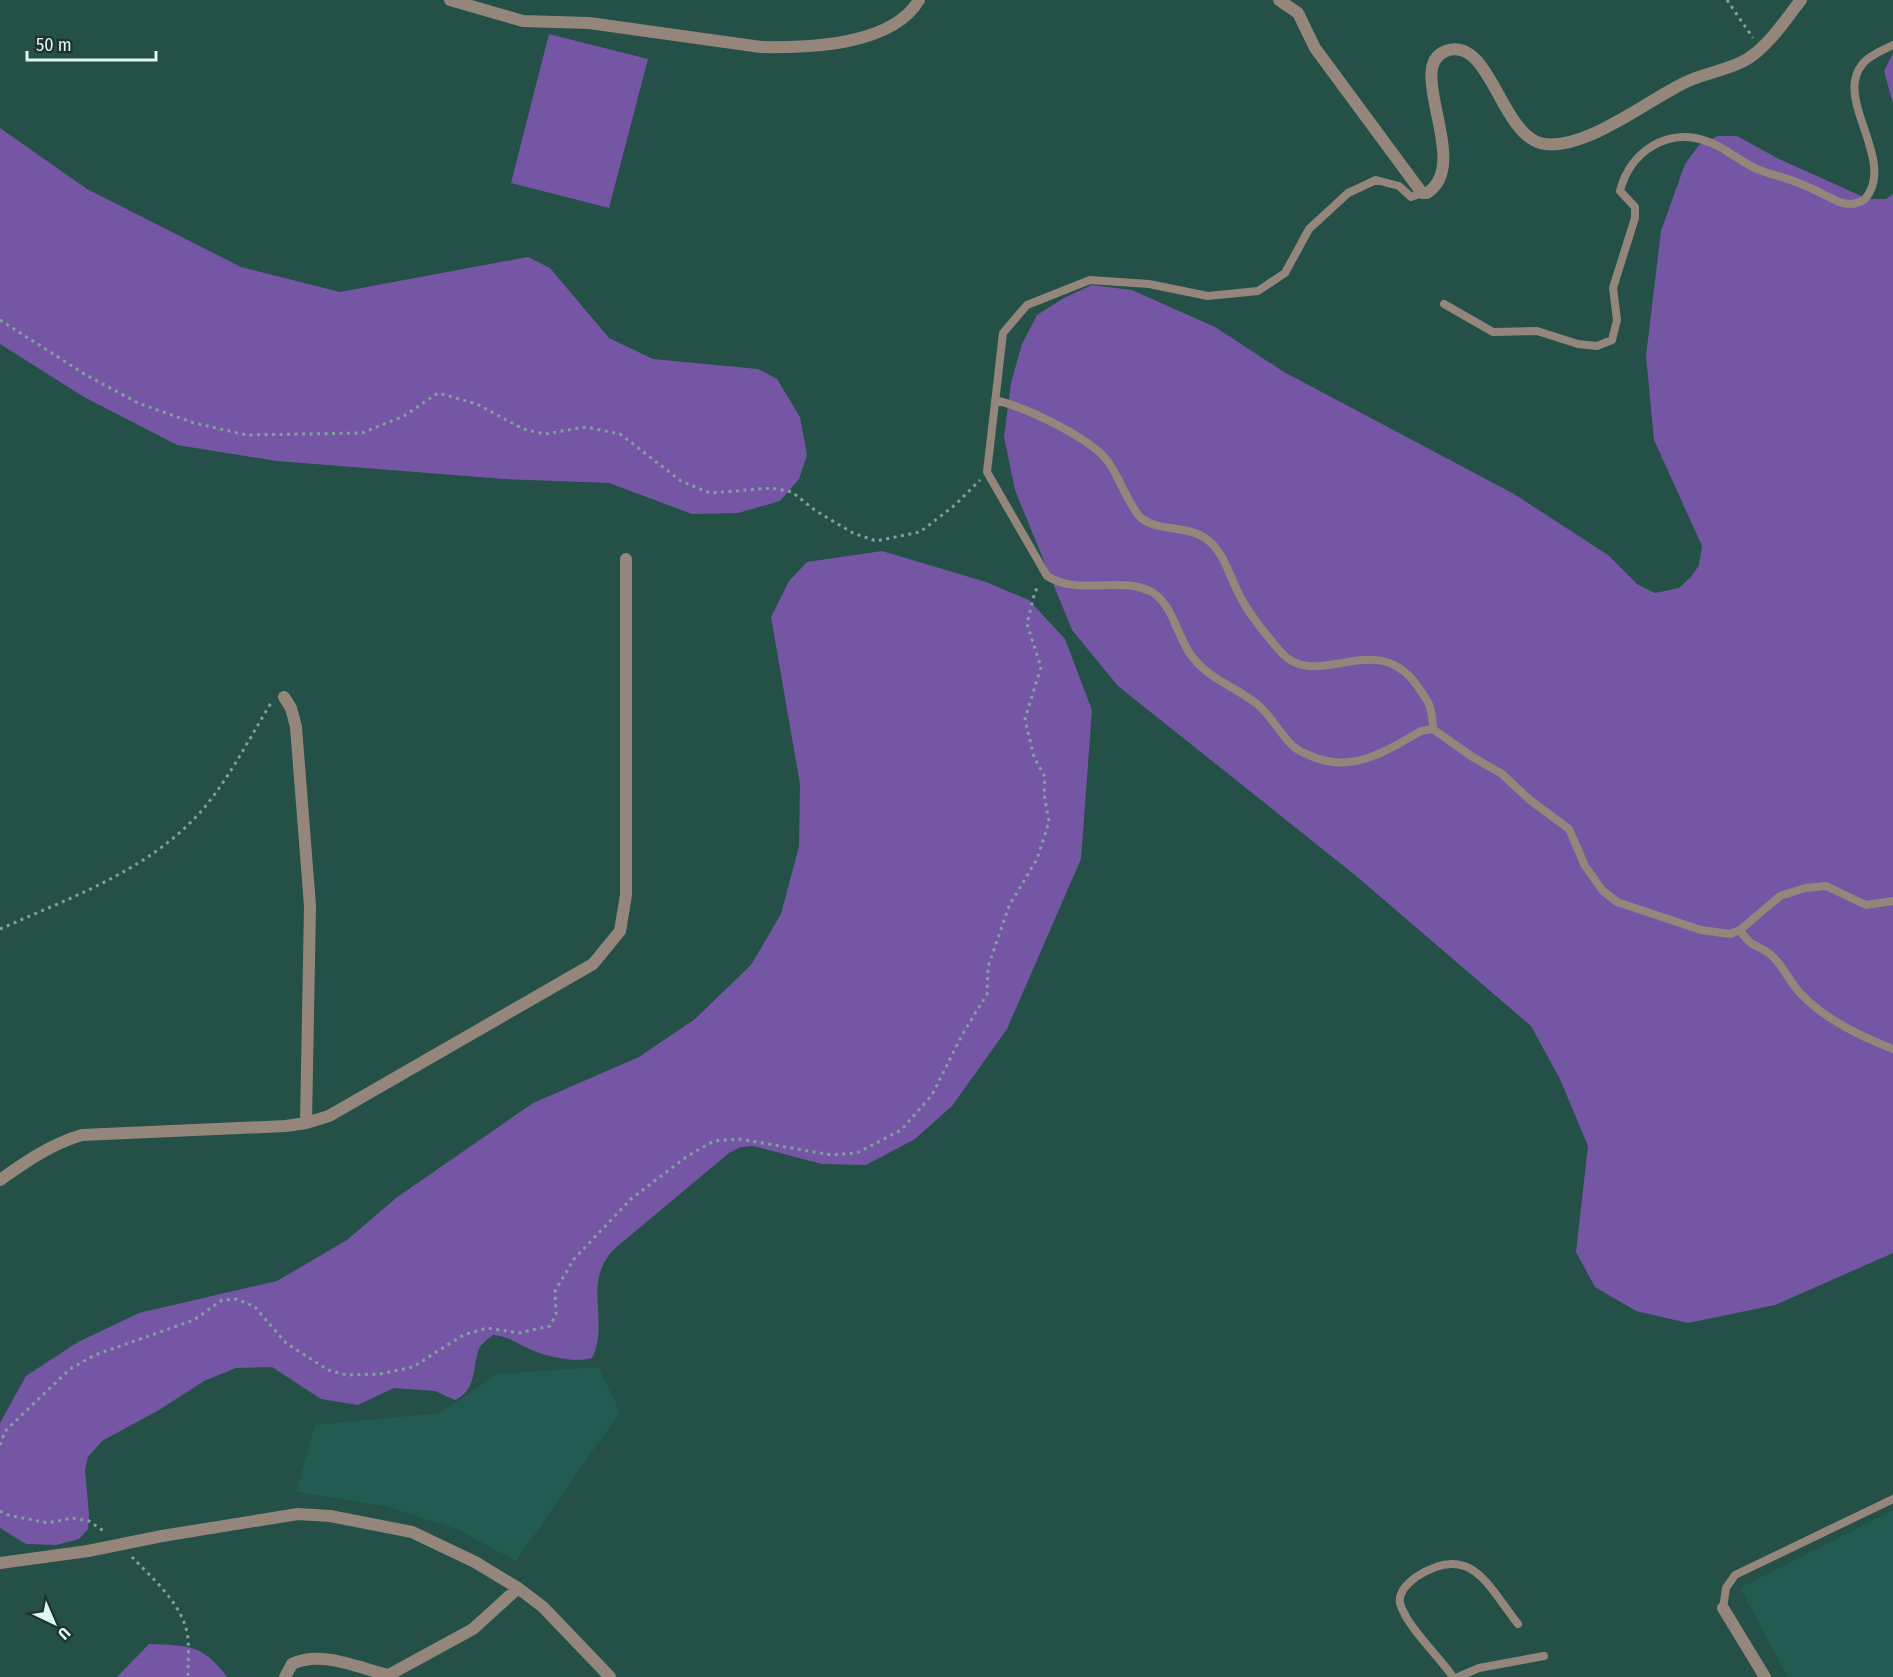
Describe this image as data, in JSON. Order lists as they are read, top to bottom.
{
  "scale_bar": "50 m",
  "north": "bottom right"
}
